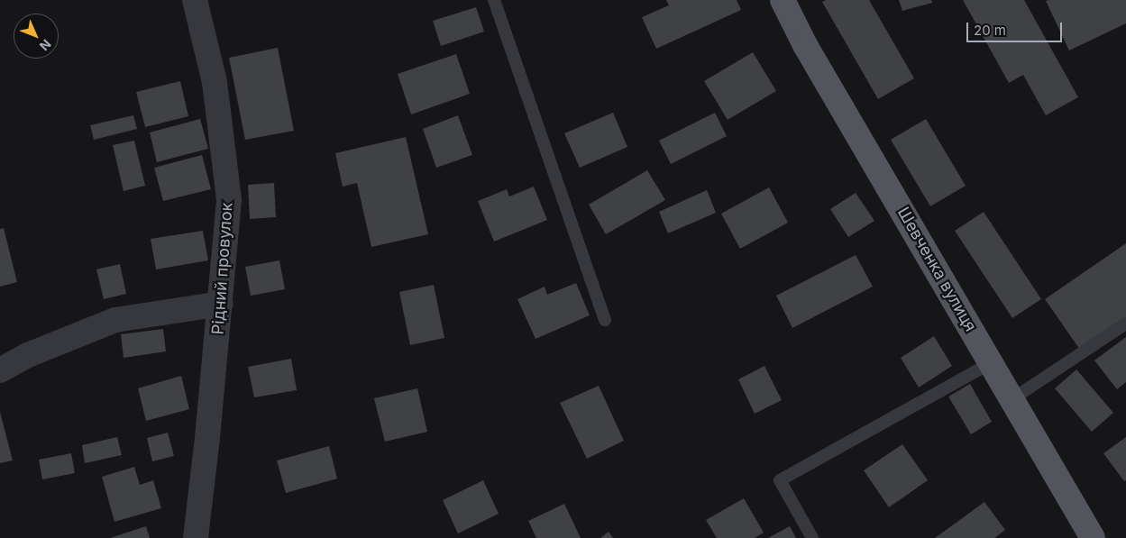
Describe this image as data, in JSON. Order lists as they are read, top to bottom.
{
  "streets": {
    "main road": ["Шевченка вулиця"],
    "street": ["Рідний провулок"]
  },
  "scale_bar": "20 m",
  "north": "bottom right"
}
